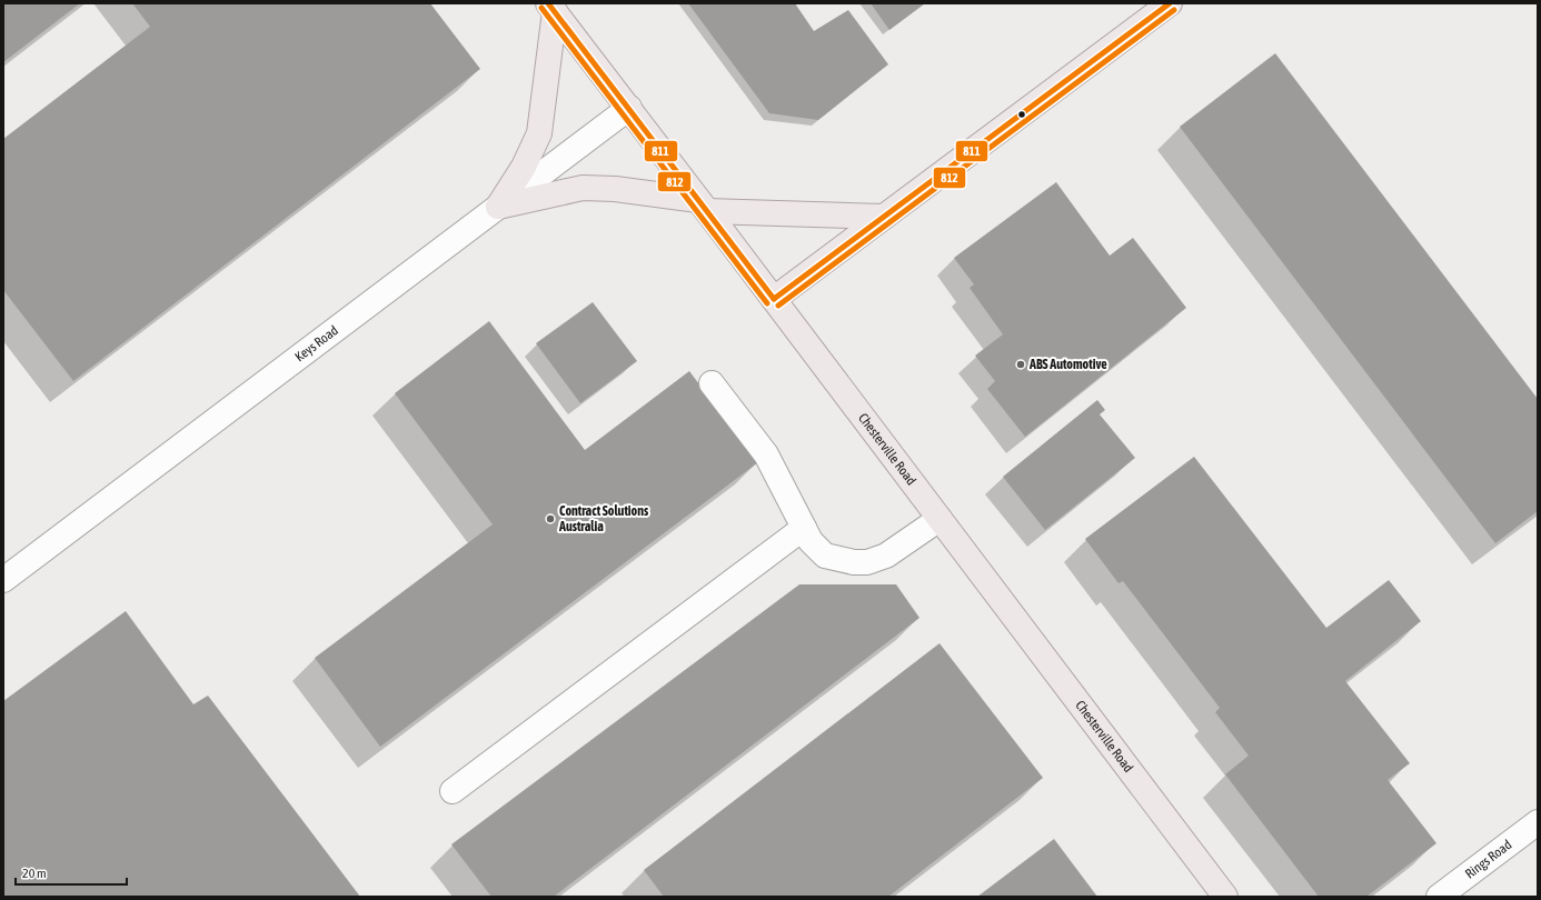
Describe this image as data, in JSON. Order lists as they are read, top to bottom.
{
  "streets": {
    "main road": ["Chesterville Road"],
    "street": ["Keys Road", "Rings Road"]
  },
  "crossings": [
    ["Keys Road", "Chesterville Road"]
  ],
  "places": ["ABS Automotive", "Contract Solutions Australia"],
  "lines": ["transit line 811", "transit line 812"],
  "scale_bar": "20 m"
}
